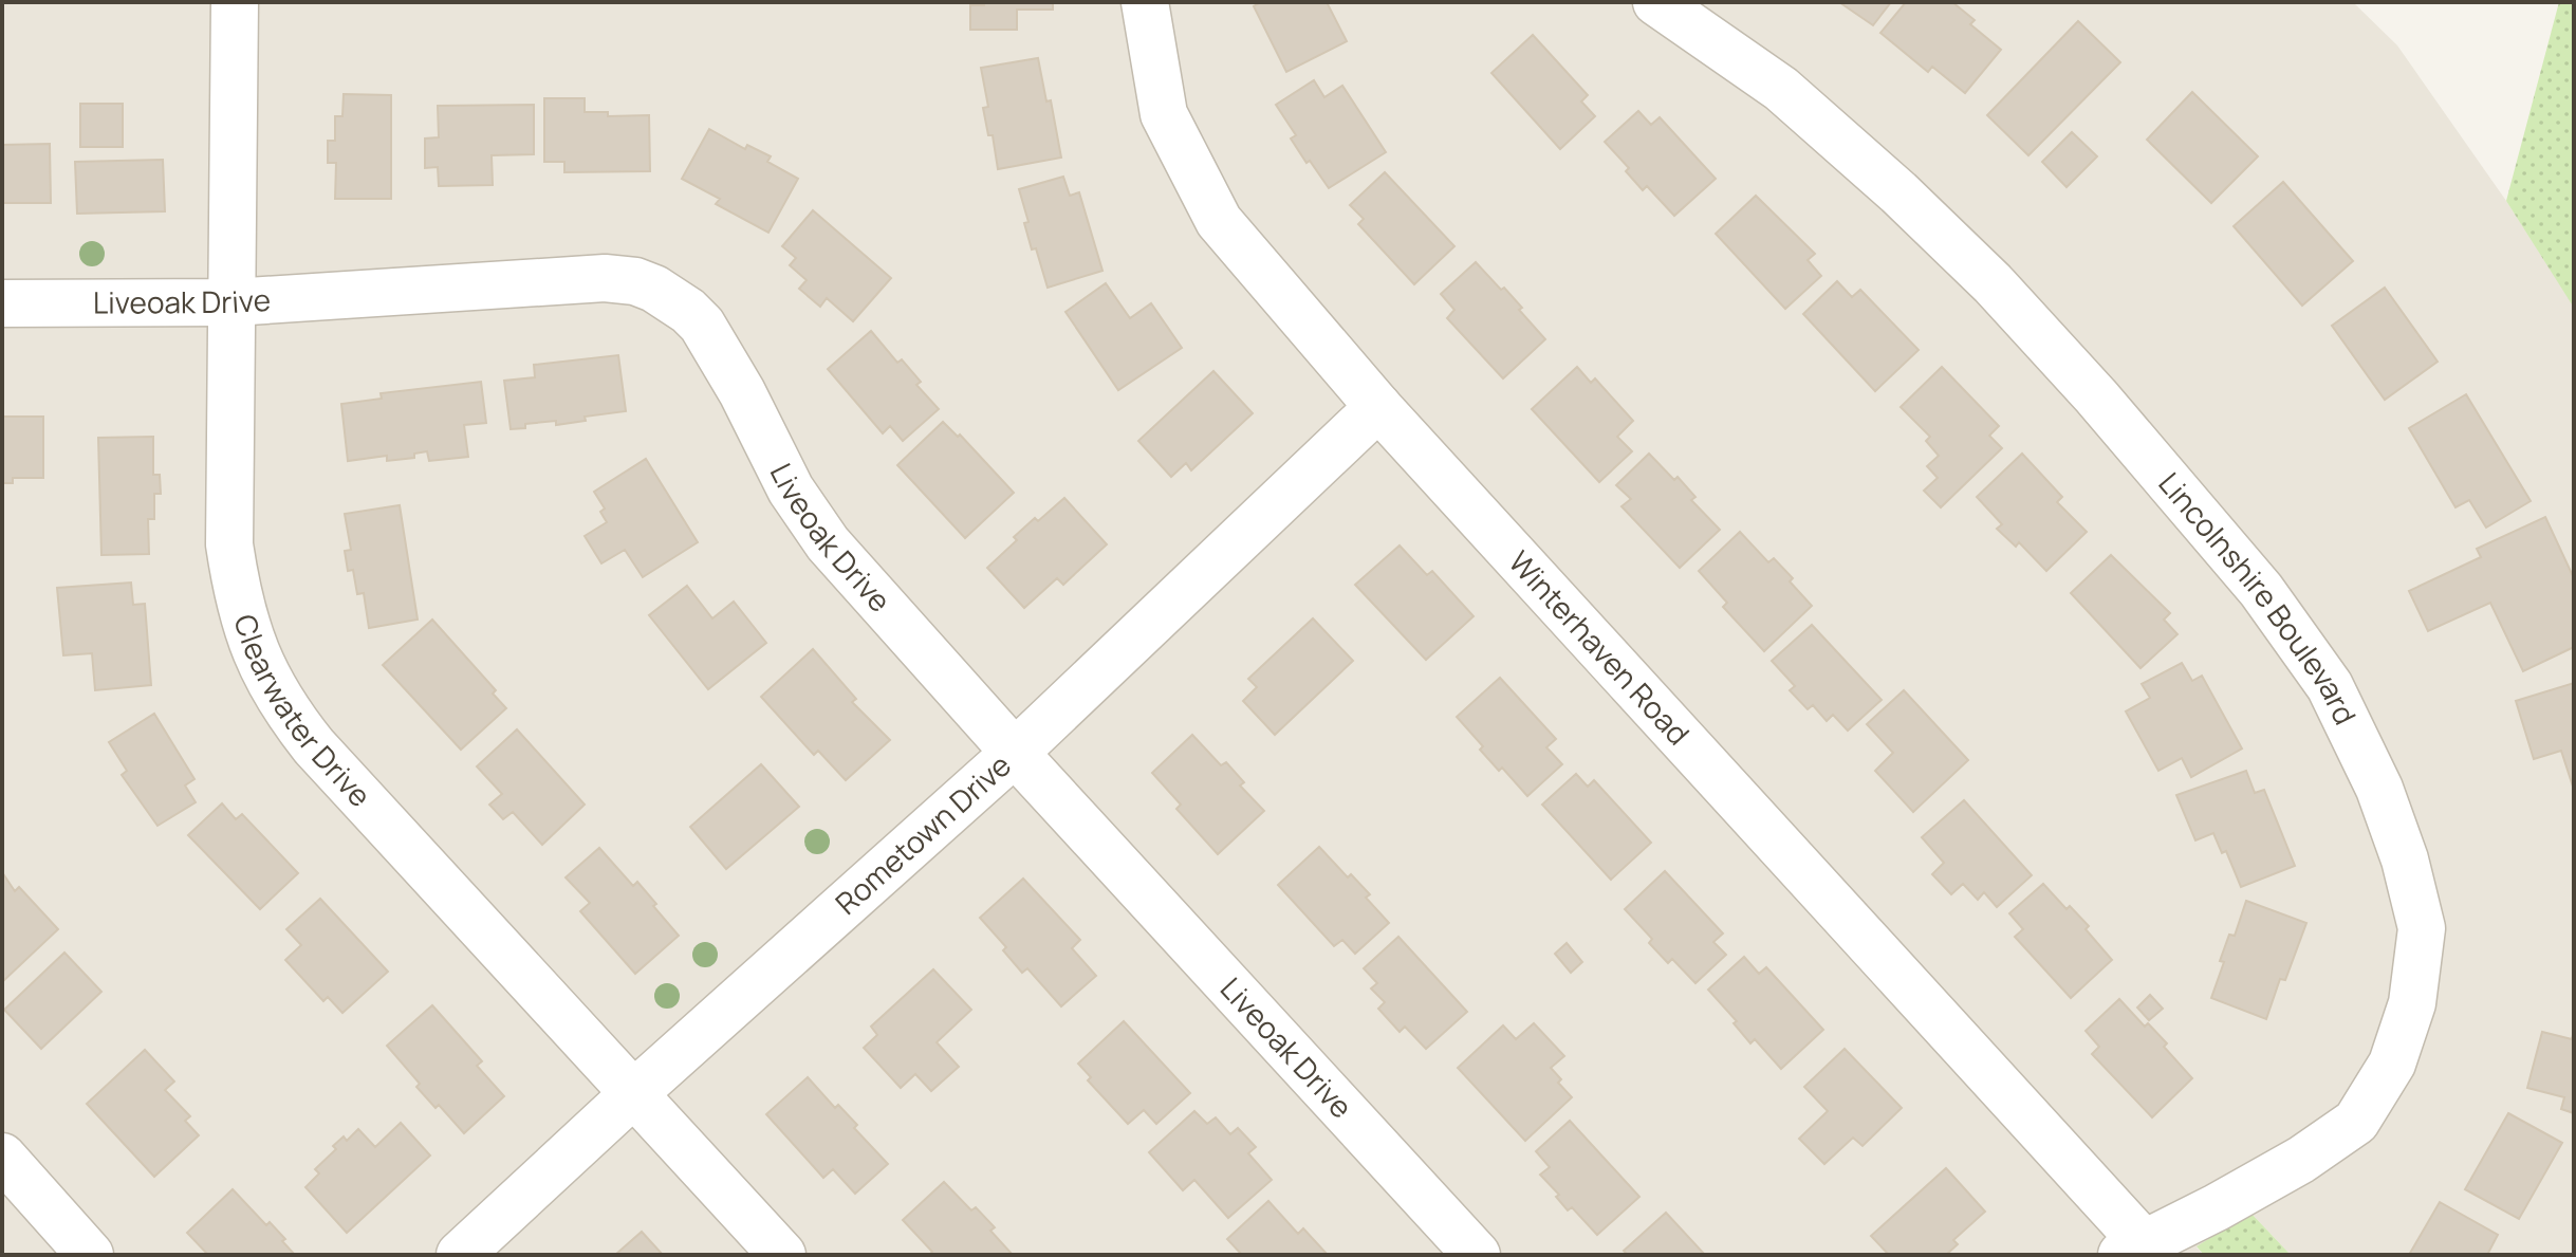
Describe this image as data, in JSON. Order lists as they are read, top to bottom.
{
  "streets": {
    "street": [
      "Liveoak Drive",
      "Lincolnshire Boulevard",
      "Winterhaven Road",
      "Clearwater Drive",
      "Rometown Drive"
    ]
  },
  "crossings": [
    ["Liveoak Drive", "Clearwater Drive"],
    ["Liveoak Drive", "Rometown Drive"],
    ["Lincolnshire Boulevard", "Winterhaven Road"],
    ["Winterhaven Road", "Rometown Drive"],
    ["Clearwater Drive", "Rometown Drive"]
  ]
}
